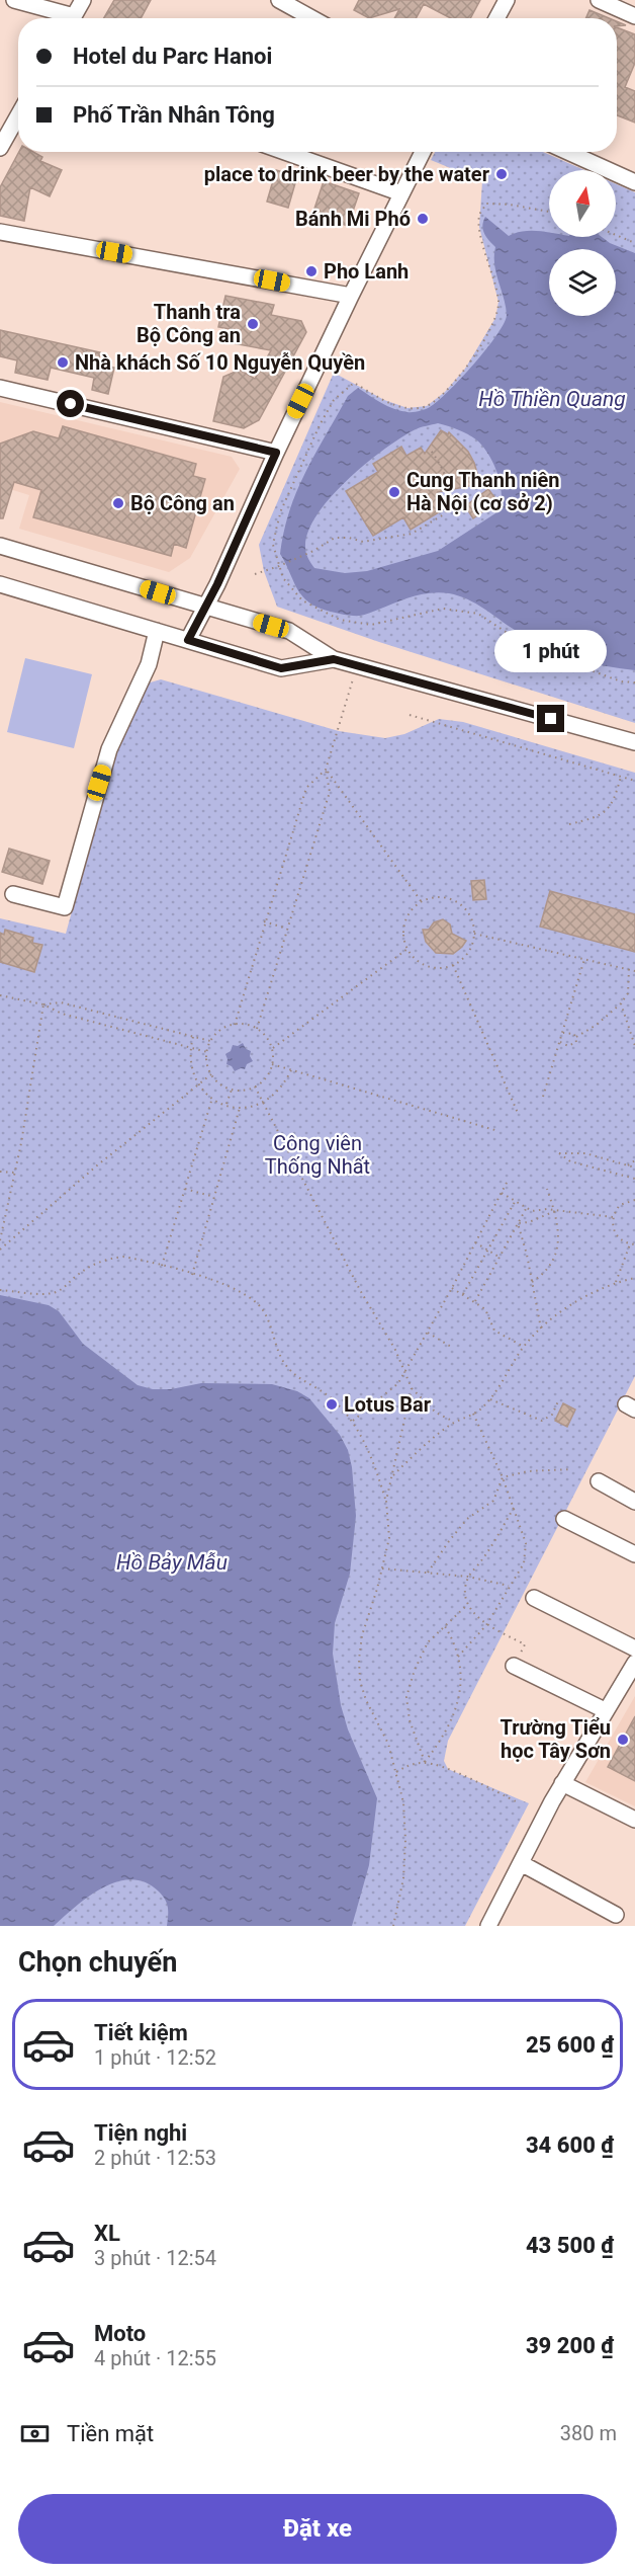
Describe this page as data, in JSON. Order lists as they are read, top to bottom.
{
  "water": ["Hồ Thiền Quang", "Hồ Bảy Mẫu"],
  "parks": ["Công viên Thống Nhất"],
  "places": [
    "place to drink beer by the water",
    "Bánh Mi Phó",
    "Pho Lanh",
    "Thanh tra Bộ Công an",
    "Nhà khách Số 10 Nguyễn Quyền",
    "Cung Thanh niên Hà Nội (cơ sở 2)",
    "Bộ Công an",
    "Lotus Bar",
    "Trường Tiểu học Tây Sơn"
  ],
  "north": "top",
  "page": {
    "banner": ["Hotel du Parc Hanoi", "Phố Trần Nhân Tông"],
    "bubble": "1 phút",
    "heading": "Chọn chuyến",
    "list": [
      {
        "name": "Tiết kiệm",
        "note": "1 phút · 12:52",
        "value": "25 600 ₫"
      },
      {
        "name": "Tiện nghi",
        "note": "2 phút · 12:53",
        "value": "34 600 ₫"
      },
      {
        "name": "XL",
        "note": "3 phút · 12:54",
        "value": "43 500 ₫"
      },
      {
        "name": "Moto",
        "note": "4 phút · 12:55",
        "value": "39 200 ₫"
      }
    ],
    "pay": ["Tiền mặt", "380 m"],
    "buttons": "Đặt xe"
  }
}
